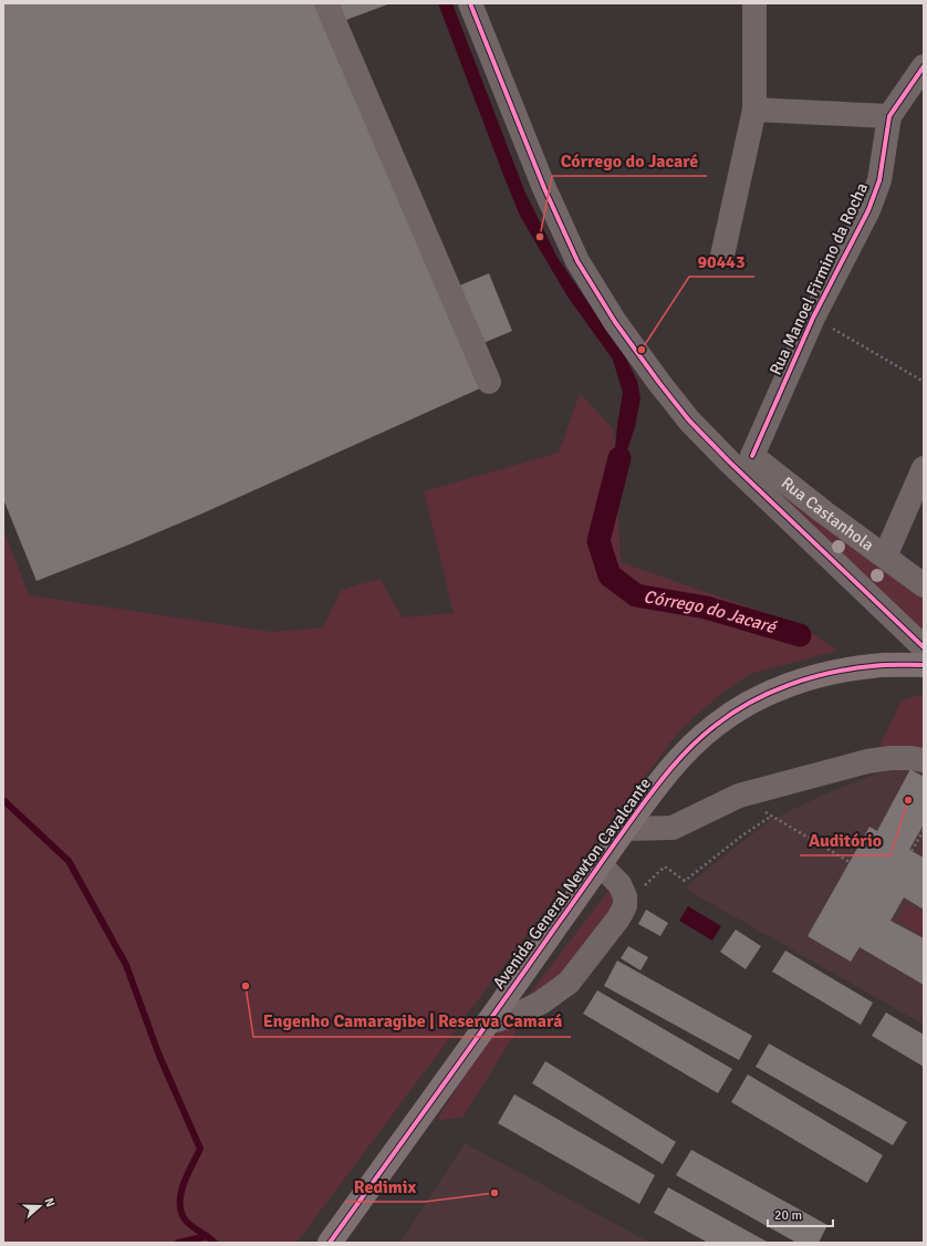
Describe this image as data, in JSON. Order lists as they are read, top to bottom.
{
  "streets": {
    "main road": ["Avenida General Newton Cavalcante"],
    "street": ["Rua Manoel Firmino da Rocha", "Rua Castanhola"]
  },
  "crossings": [
    ["Rua Manoel Firmino da Rocha", "Rua Castanhola"]
  ],
  "water": ["Córrego do Jacaré"],
  "places": [
    "Córrego do Jacaré",
    "90443",
    "Auditório",
    "Engenho Camaragibe | Reserva Camará",
    "Redimix"
  ],
  "scale_bar": "20 m",
  "north": "right"
}
